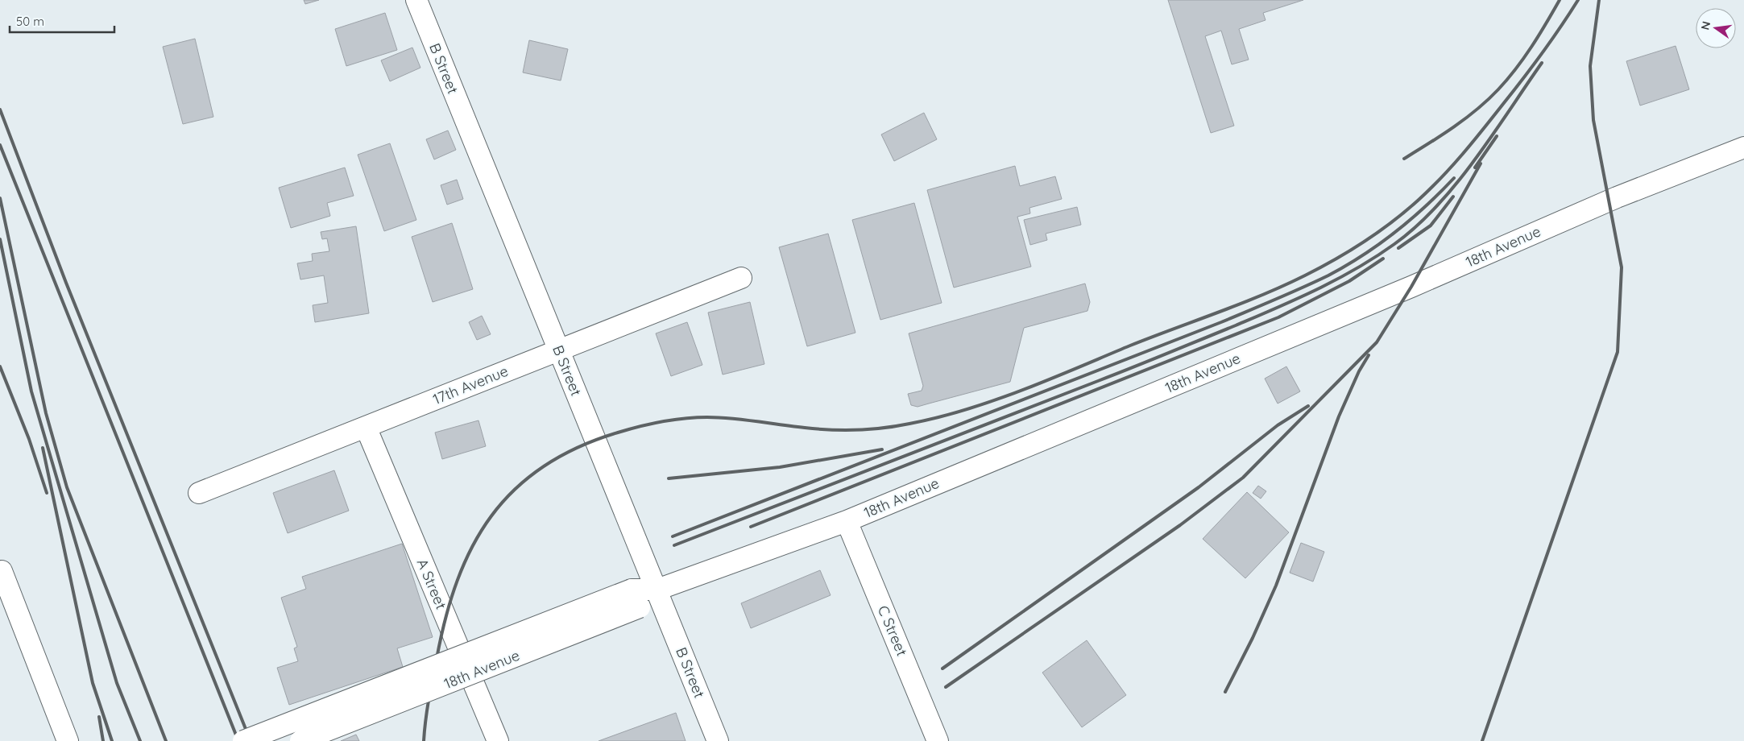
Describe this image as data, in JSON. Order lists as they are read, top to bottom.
{
  "streets": {
    "street": [
      "B Street",
      "18th Avenue",
      "17th Avenue",
      "A Street",
      "C Street"
    ]
  },
  "crossings": [
    ["B Street", "18th Avenue"],
    ["B Street", "17th Avenue"],
    ["18th Avenue", "C Street"],
    ["17th Avenue", "A Street"]
  ],
  "scale_bar": "50 m",
  "north": "left"
}
